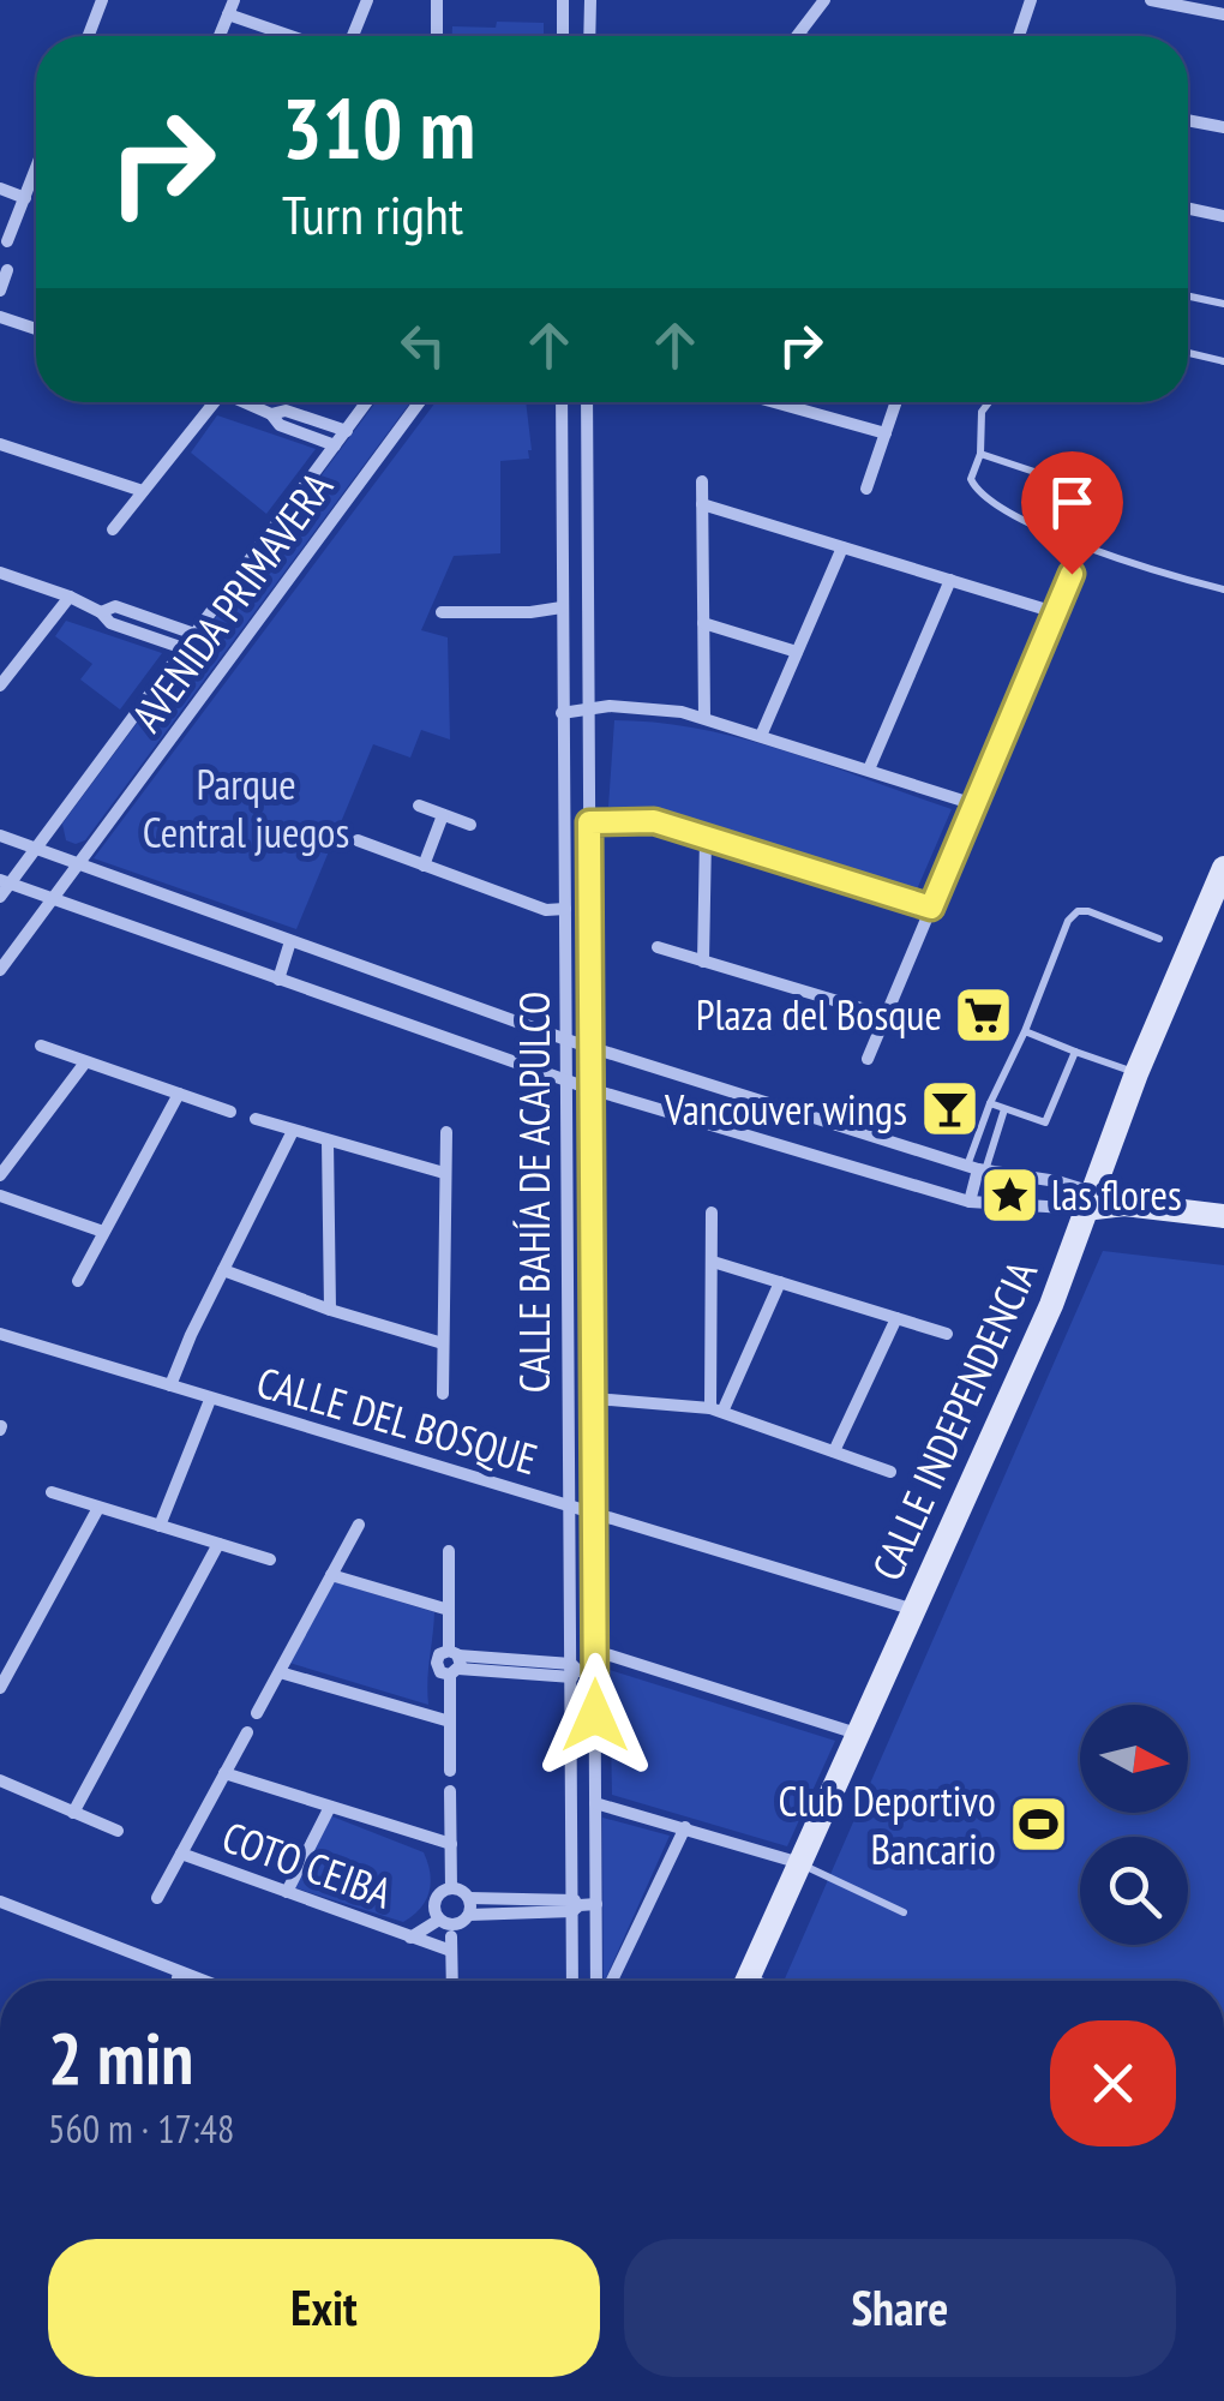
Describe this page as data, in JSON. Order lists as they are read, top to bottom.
{
  "streets": {
    "street": [
      "AVENIDA PRIMAVERA",
      "CALLE BAHÍA DE ACAPULCO",
      "CALLE DEL BOSQUE",
      "CALLE INDEPENDENCIA",
      "COTO CEIBA"
    ]
  },
  "crossings": [
    ["CALLE BAHÍA DE ACAPULCO", "CALLE DEL BOSQUE"],
    ["CALLE DEL BOSQUE", "CALLE INDEPENDENCIA"]
  ],
  "parks": ["Parque Central juegos"],
  "places": {
    "supermarket": ["Plaza del Bosque"],
    "bar": ["Vancouver wings"],
    "place": ["las flores"],
    "sports": ["Club Deportivo Bancario"]
  },
  "north": "right",
  "page": {
    "turn": ["310 m", "Turn right"],
    "heading": ["2 min", "560 m · 17:48"],
    "buttons": ["Exit", "Share"]
  }
}
